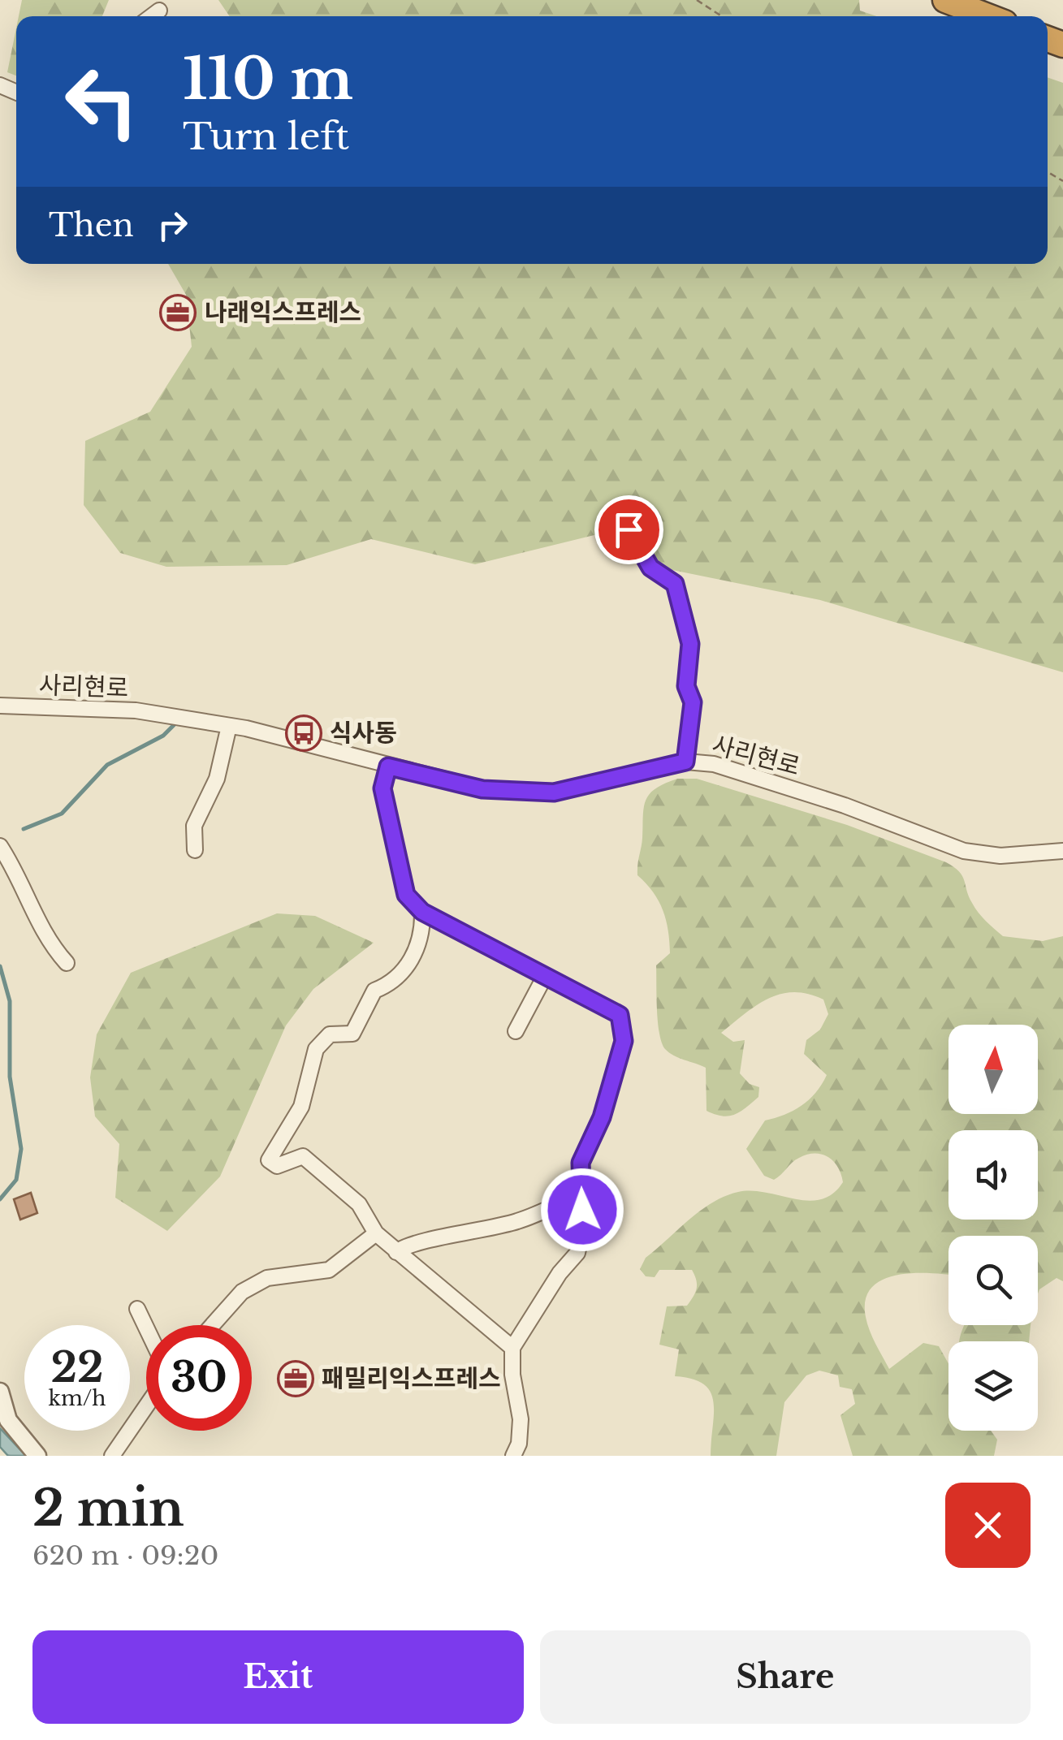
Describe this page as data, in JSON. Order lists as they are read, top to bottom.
{
  "streets": {
    "street": ["사리현로"]
  },
  "places": {
    "office": ["나래익스프레스", "패밀리익스프레스"],
    "bus stop": ["식사동"]
  },
  "north": "top",
  "page": {
    "turn": ["110 m", "Turn left"],
    "then": "Then",
    "speed": "22 km/h",
    "limit": "30",
    "heading": ["2 min", "620 m · 09:20"],
    "buttons": ["Exit", "Share"]
  }
}
